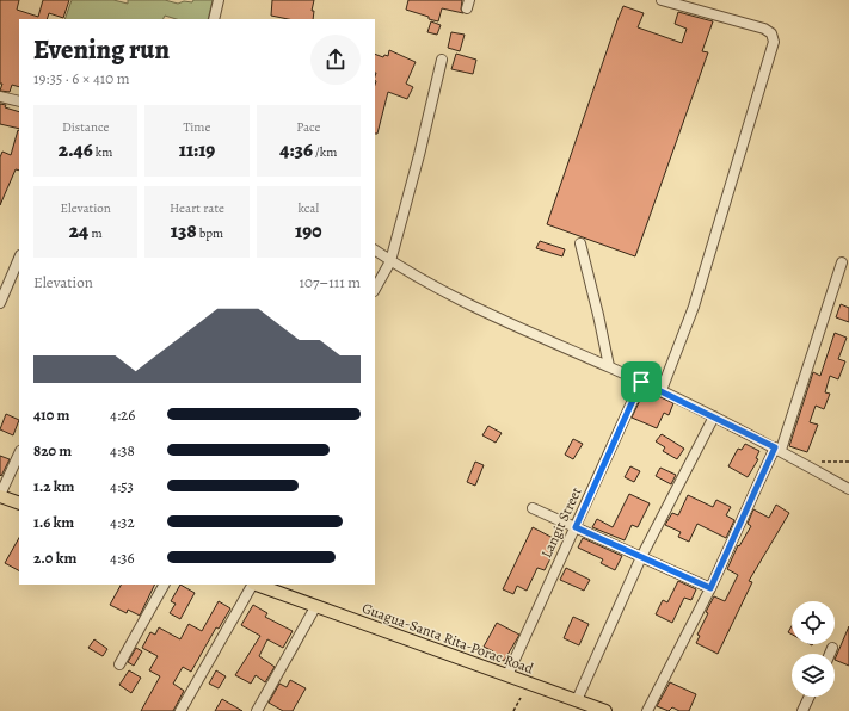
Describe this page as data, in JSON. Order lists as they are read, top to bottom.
{
  "streets": {
    "main road": ["Guagua-Santa Rita-Porac Road"],
    "street": ["Langit Street"]
  },
  "crossings": [
    ["Langit Street", "Guagua-Santa Rita-Porac Road"]
  ],
  "page": {
    "heading": ["Evening run", "19:35 · 6 × 410 m"],
    "stats": [
      ["Distance", "2.46 km"],
      ["Time", "11:19"],
      ["Pace", "4:36 /km"],
      ["Elevation", "24 m"],
      ["Heart rate", "138 bpm"],
      ["kcal", "190"]
    ],
    "chart": ["Elevation", "107–111 m"],
    "list": [
      {
        "name": "410 m",
        "note": "4:26"
      },
      {
        "name": "820 m",
        "note": "4:38"
      },
      {
        "name": "1.2 km",
        "note": "4:53"
      },
      {
        "name": "1.6 km",
        "note": "4:32"
      },
      {
        "name": "2.0 km",
        "note": "4:36"
      }
    ]
  }
}
